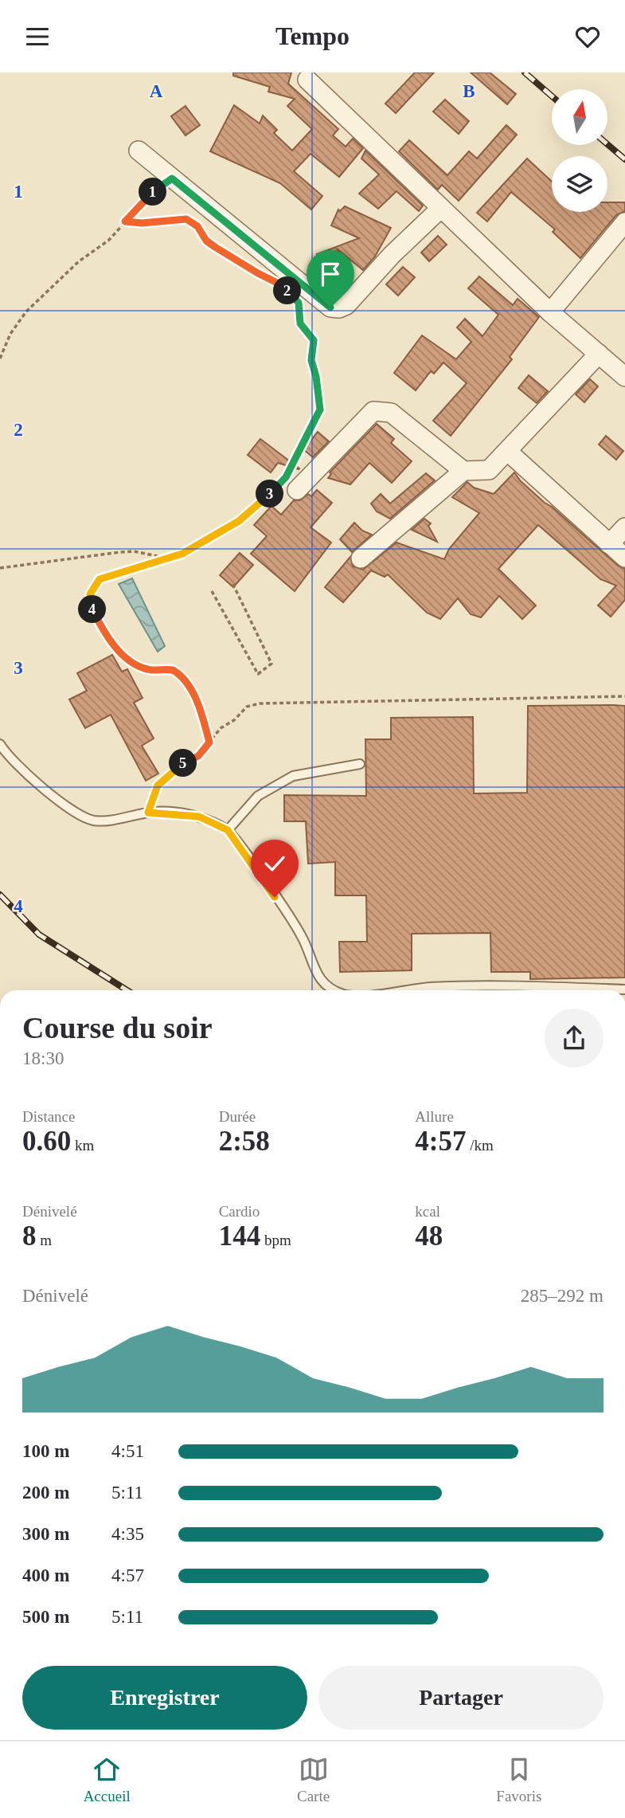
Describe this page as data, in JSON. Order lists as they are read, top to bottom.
{
  "north": "top",
  "page": {
    "header": "Tempo",
    "pins": [
      "1",
      "2",
      "3",
      "4",
      "5"
    ],
    "heading": ["Course du soir", "18:30"],
    "stats": [
      ["Distance", "0.60 km"],
      ["Durée", "2:58"],
      ["Allure", "4:57 /km"],
      ["Dénivelé", "8 m"],
      ["Cardio", "144 bpm"],
      ["kcal", "48"]
    ],
    "chart": ["Dénivelé", "285–292 m"],
    "list": [
      {
        "name": "100 m",
        "note": "4:51"
      },
      {
        "name": "200 m",
        "note": "5:11"
      },
      {
        "name": "300 m",
        "note": "4:35"
      },
      {
        "name": "400 m",
        "note": "4:57"
      },
      {
        "name": "500 m",
        "note": "5:11"
      }
    ],
    "buttons": ["Enregistrer", "Partager"],
    "tabs": ["Accueil", "Carte", "Favoris"]
  },
  "grid": {
    "columns": ["A", "B"],
    "rows": [
      "1",
      "2",
      "3",
      "4"
    ]
  }
}
